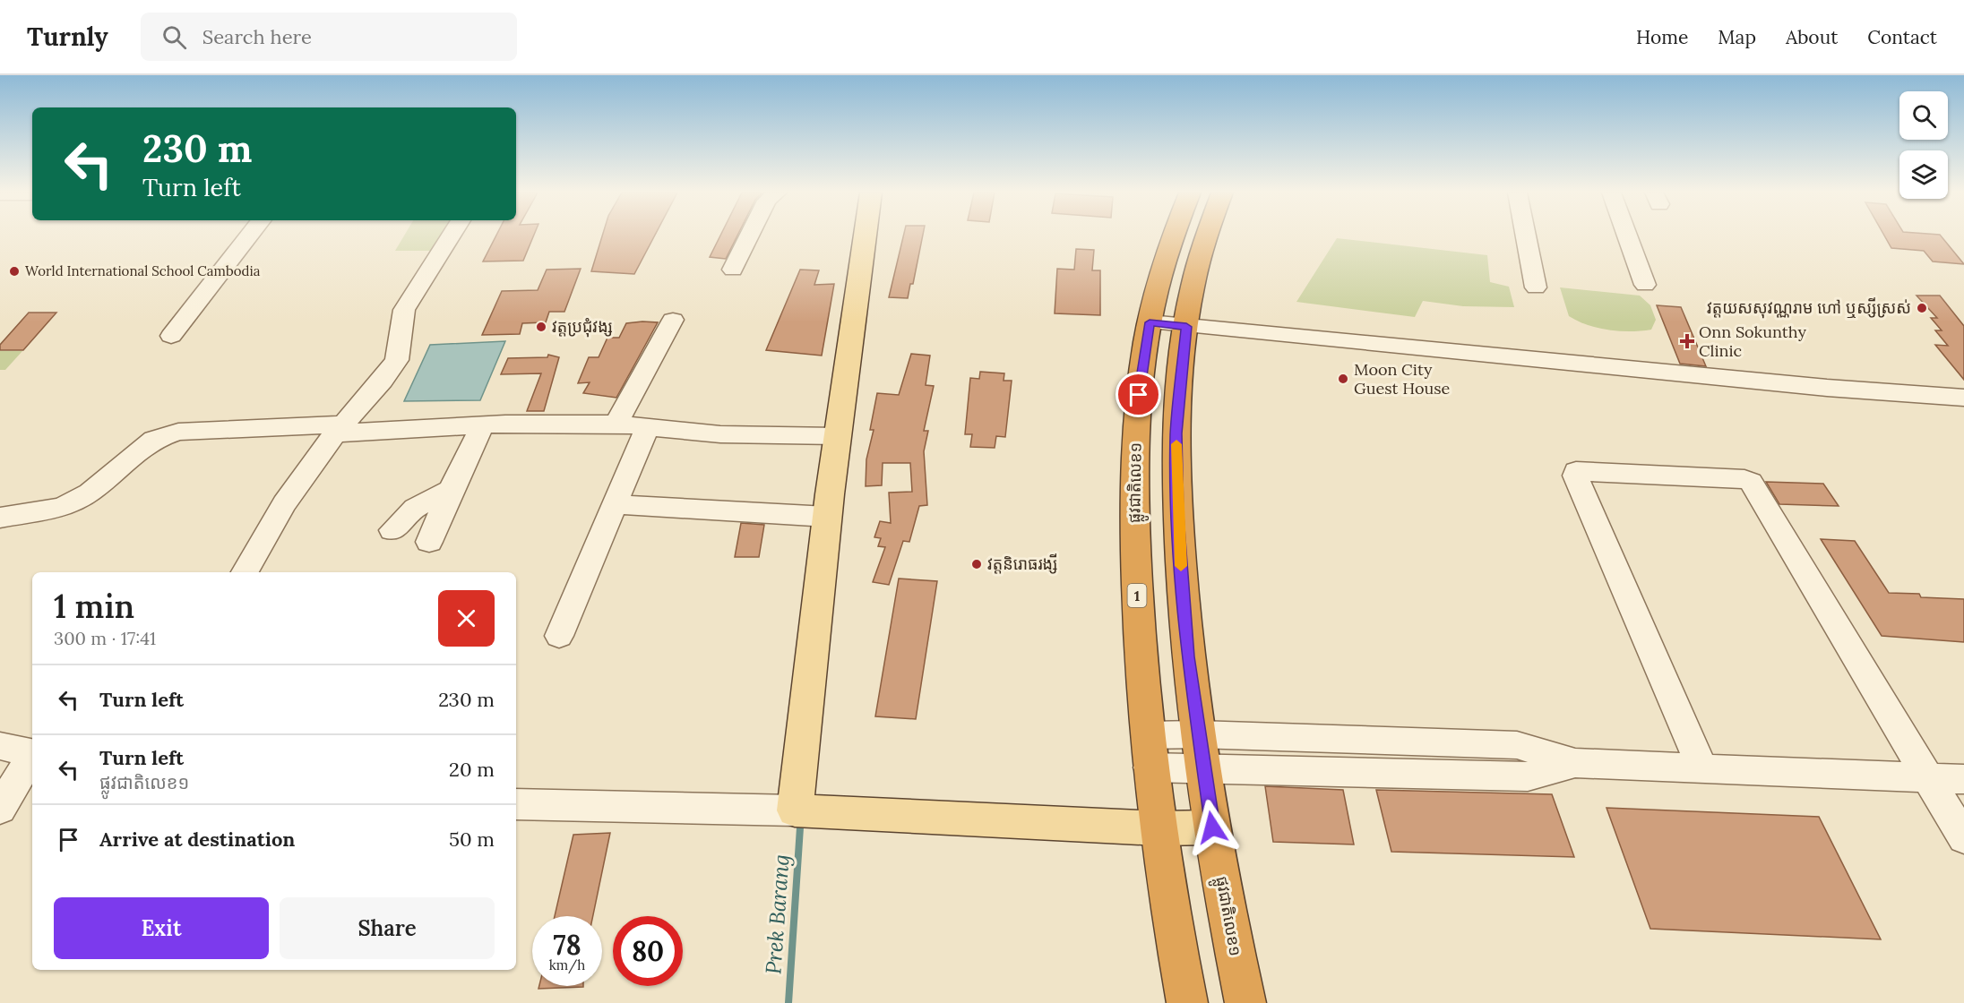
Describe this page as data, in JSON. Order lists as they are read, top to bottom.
{
  "streets": {
    "highway": ["ផ្លូវជាតិលេខ១", "1"]
  },
  "water": ["Prek Barang"],
  "places": {
    "other": [
      "World International School Cambodia",
      "វត្តយសសុវណ្ណរាម ហៅ ឬស្សីស្រស់",
      "វត្តប្រជុំវង្ស",
      "Moon City Guest House",
      "វត្តនិរោធរង្សី"
    ],
    "health": ["Onn Sokunthy Clinic"]
  },
  "page": {
    "header": "Turnly",
    "search": "Search here",
    "nav": [
      "Home",
      "Map",
      "About",
      "Contact"
    ],
    "turn": ["230 m", "Turn left"],
    "heading": ["1 min", "300 m · 17:41"],
    "list": [
      {
        "name": "Turn left",
        "value": "230 m"
      },
      {
        "name": "Turn left",
        "note": "ផ្លូវជាតិលេខ១",
        "value": "20 m"
      },
      {
        "name": "Arrive at destination",
        "value": "50 m"
      }
    ],
    "buttons": ["Exit", "Share"],
    "speed": "78 km/h",
    "limit": "80"
  }
}
